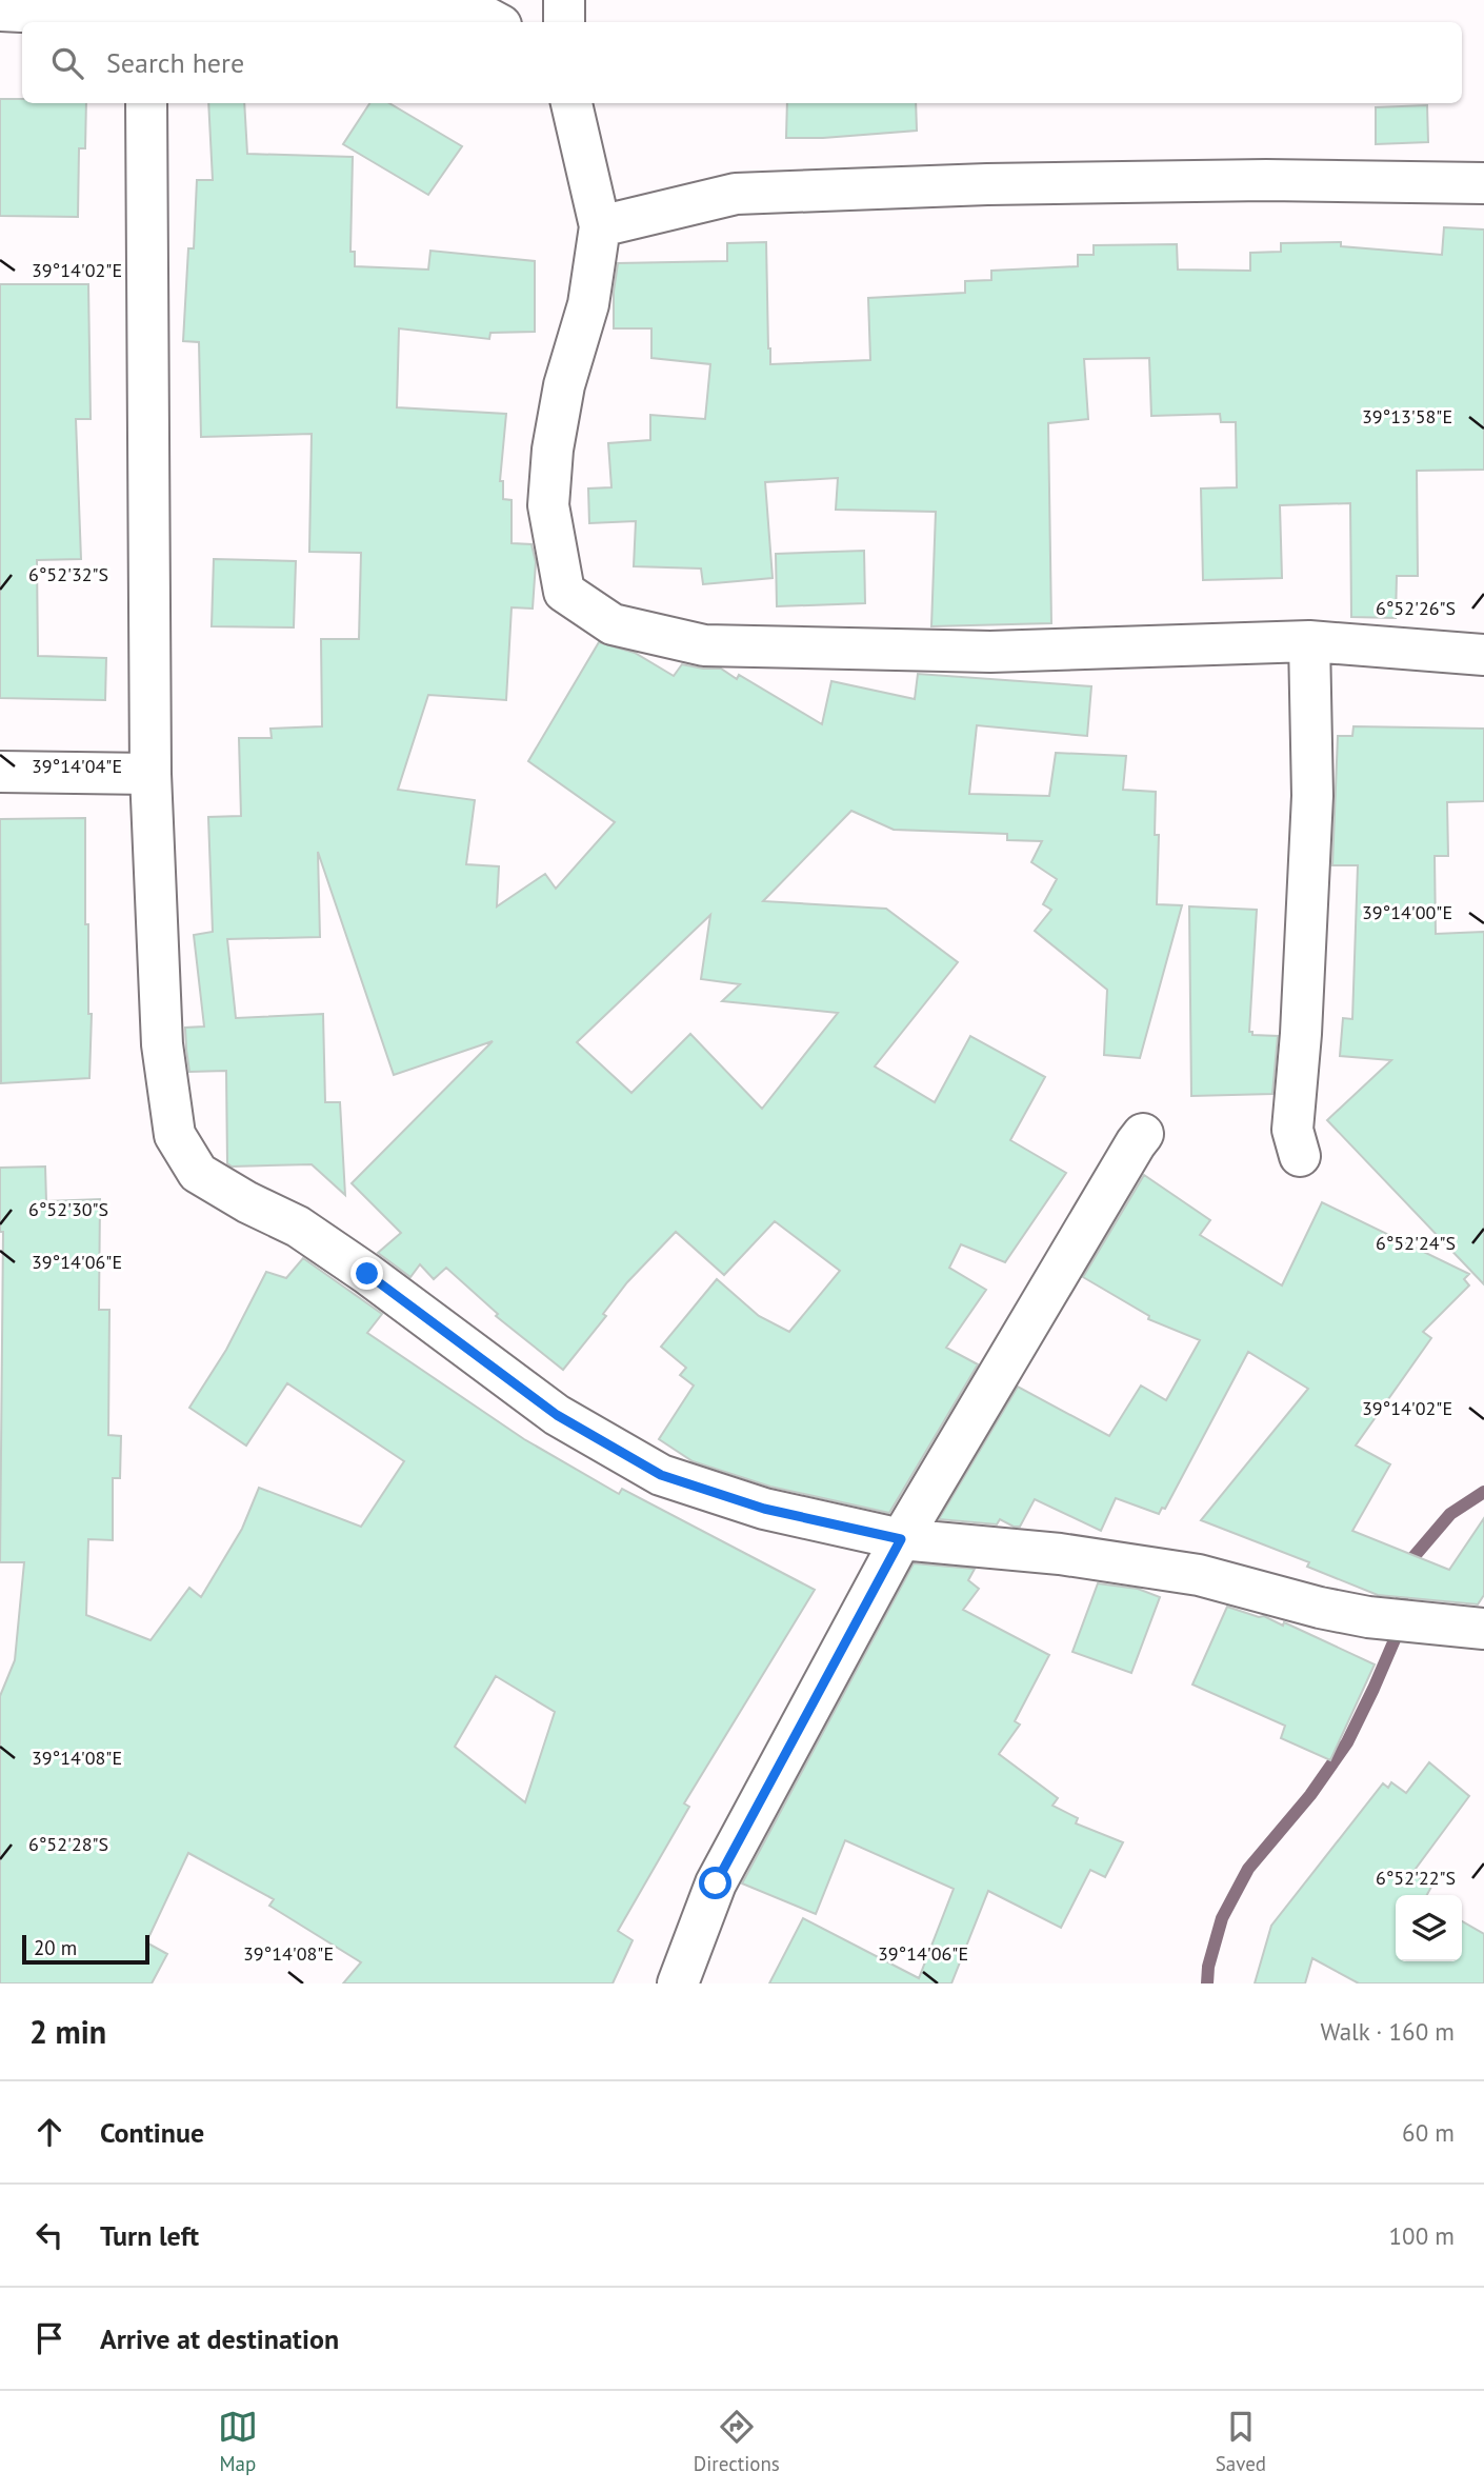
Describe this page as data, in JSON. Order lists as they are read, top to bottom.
{
  "scale_bar": "20 m",
  "page": {
    "search": "Search here",
    "scale": "20 m",
    "heading": ["2 min", "Walk · 160 m"],
    "list": [
      ["Continue", "60 m"],
      ["Turn left", "100 m"],
      "Arrive at destination"
    ],
    "nav": ["Map", "Directions", "Saved"]
  },
  "coordinates": [
    "39°14'02\"E",
    "39°13'58\"E",
    "6°52'32\"S",
    "6°52'26\"S",
    "39°14'04\"E",
    "39°14'00\"E",
    "6°52'30\"S",
    "6°52'24\"S",
    "39°14'06\"E",
    "39°14'08\"E",
    "6°52'28\"S",
    "6°52'22\"S"
  ]
}
